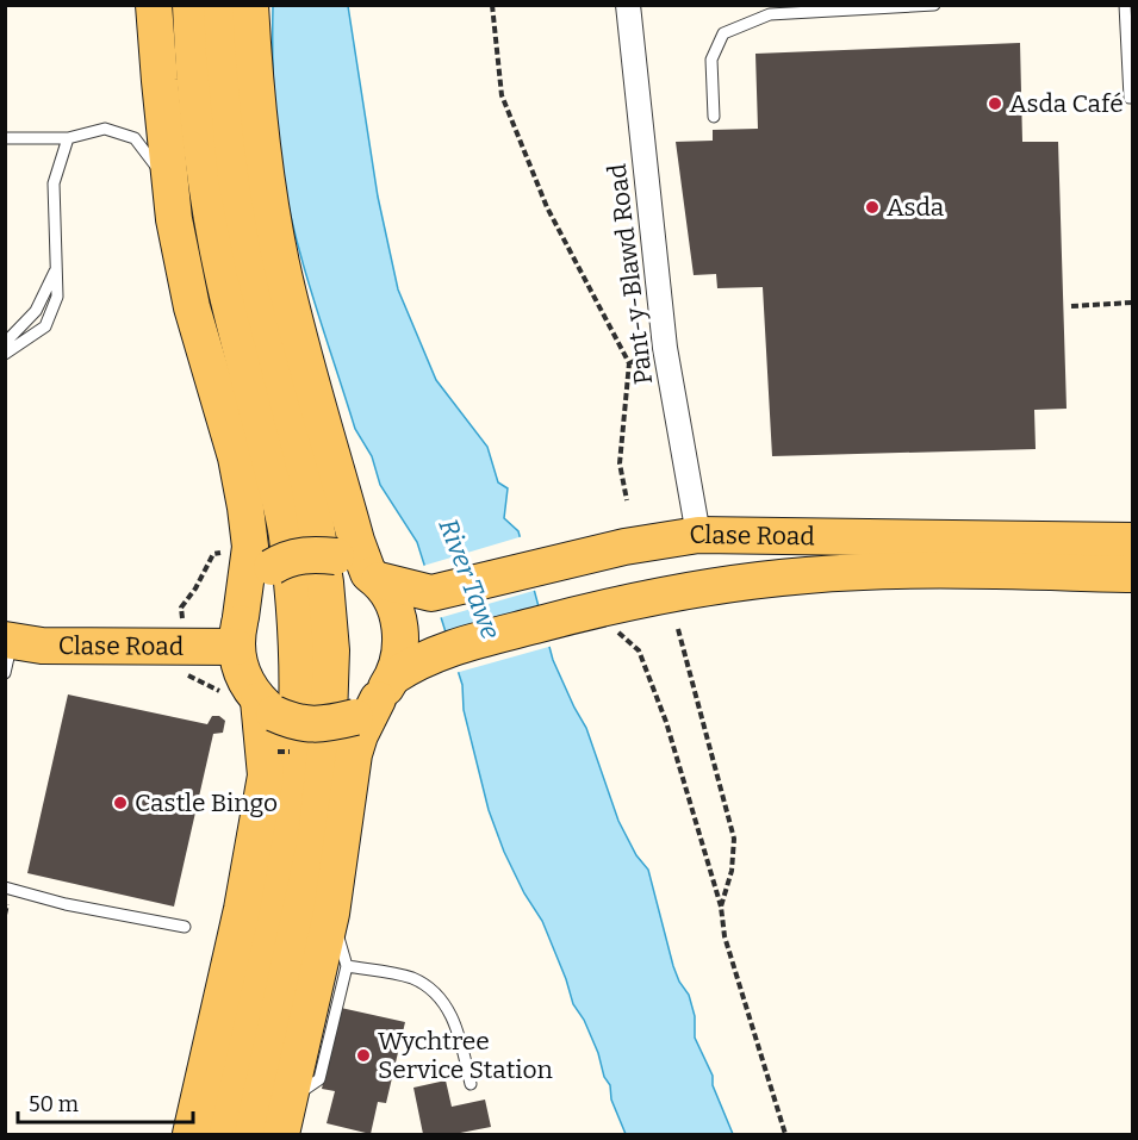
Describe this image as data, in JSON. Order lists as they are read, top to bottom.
{
  "streets": {
    "main road": ["Clase Road"],
    "street": ["Pant-y-Blawd Road"]
  },
  "crossings": [
    ["Pant-y-Blawd Road", "Clase Road"]
  ],
  "water": ["River Tawe"],
  "places": [
    "Asda Café",
    "Asda",
    "Castle Bingo",
    "Wychtree Service Station"
  ],
  "scale_bar": "50 m"
}
